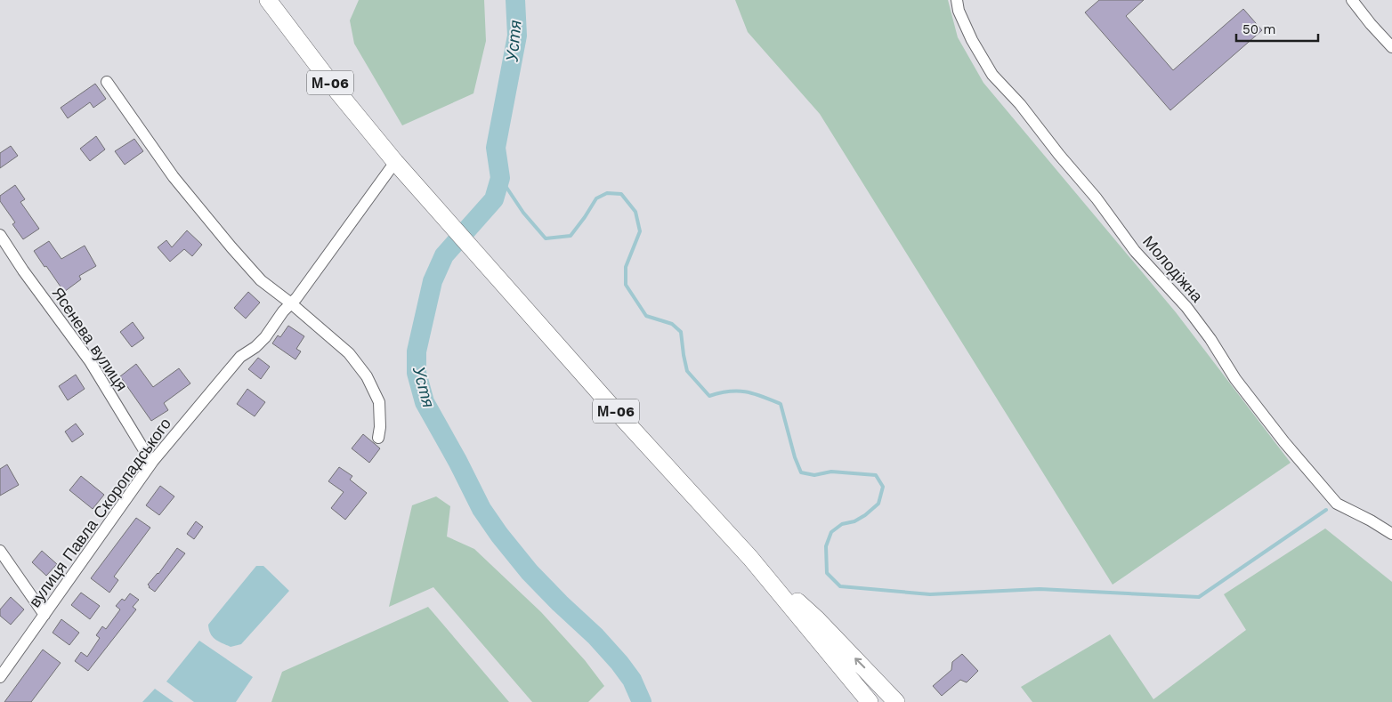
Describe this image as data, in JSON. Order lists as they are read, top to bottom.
{
  "streets": {
    "highway": ["М-06"],
    "street": ["Молодіжна", "Ясенева вулиця", "вулиця Павла Скоропадського"]
  },
  "crossings": [
    ["М-06", "вулиця Павла Скоропадського"],
    ["Ясенева вулиця", "вулиця Павла Скоропадського"]
  ],
  "water": ["Устя"],
  "scale_bar": "50 m"
}
